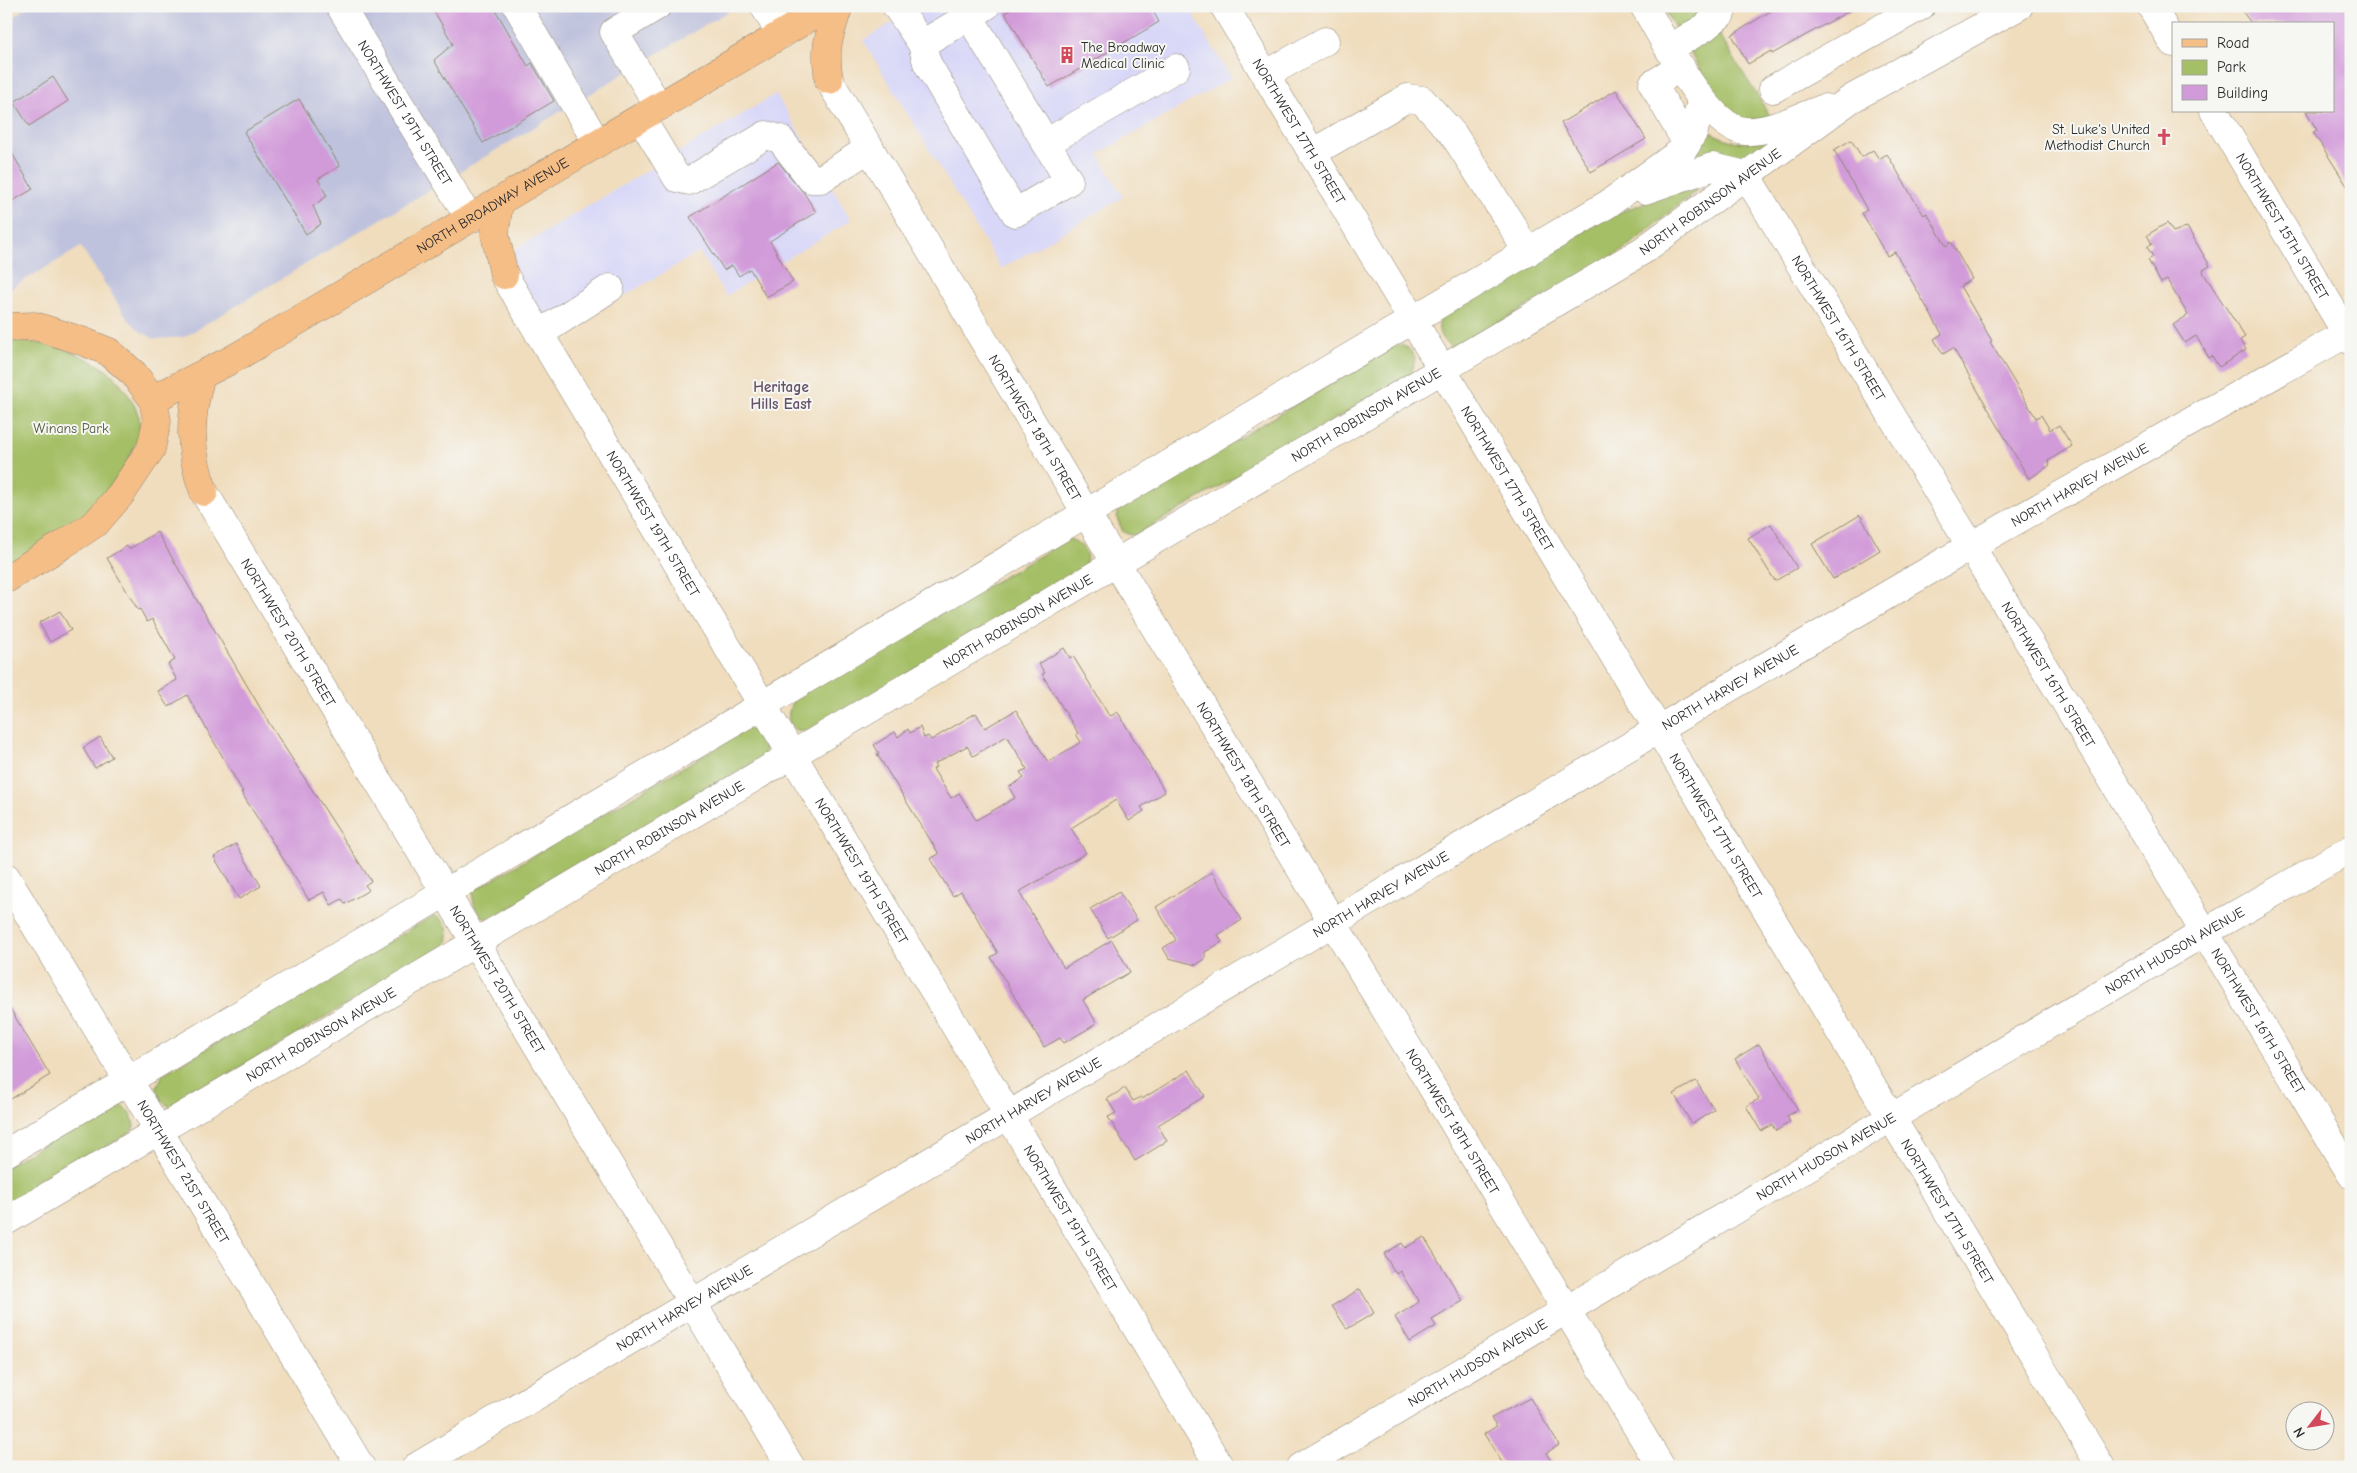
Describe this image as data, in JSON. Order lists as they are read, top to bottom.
{
  "streets": {
    "main road": ["NORTH BROADWAY AVENUE"],
    "street": [
      "NORTHWEST 19TH STREET",
      "NORTHWEST 17TH STREET",
      "NORTH ROBINSON AVENUE",
      "NORTHWEST 15TH STREET",
      "NORTHWEST 16TH STREET",
      "NORTHWEST 18TH STREET",
      "NORTH HARVEY AVENUE",
      "NORTHWEST 20TH STREET",
      "NORTH HUDSON AVENUE",
      "NORTHWEST 21ST STREET"
    ]
  },
  "crossings": [
    ["NORTHWEST 19TH STREET", "NORTH ROBINSON AVENUE"],
    ["NORTHWEST 19TH STREET", "NORTH BROADWAY AVENUE"],
    ["NORTHWEST 19TH STREET", "NORTH HARVEY AVENUE"],
    ["NORTHWEST 17TH STREET", "NORTH ROBINSON AVENUE"],
    ["NORTHWEST 17TH STREET", "NORTH HARVEY AVENUE"],
    ["NORTHWEST 17TH STREET", "NORTH HUDSON AVENUE"],
    ["NORTH ROBINSON AVENUE", "NORTHWEST 16TH STREET"],
    ["NORTH ROBINSON AVENUE", "NORTHWEST 18TH STREET"],
    ["NORTH ROBINSON AVENUE", "NORTHWEST 20TH STREET"],
    ["NORTH ROBINSON AVENUE", "NORTHWEST 21ST STREET"],
    ["NORTHWEST 15TH STREET", "NORTH HARVEY AVENUE"],
    ["NORTHWEST 16TH STREET", "NORTH HARVEY AVENUE"],
    ["NORTHWEST 16TH STREET", "NORTH HUDSON AVENUE"],
    ["NORTHWEST 18TH STREET", "NORTH HARVEY AVENUE"],
    ["NORTHWEST 18TH STREET", "NORTH HUDSON AVENUE"],
    ["NORTH HARVEY AVENUE", "NORTHWEST 20TH STREET"]
  ],
  "districts": ["Heritage Hills East"],
  "parks": ["Winans Park"],
  "places": {
    "building": ["The Broadway Medical Clinic"],
    "church": ["St. Luke's United Methodist Church"]
  },
  "legend": ["Road", "Park", "Building"],
  "north": "bottom left"
}
